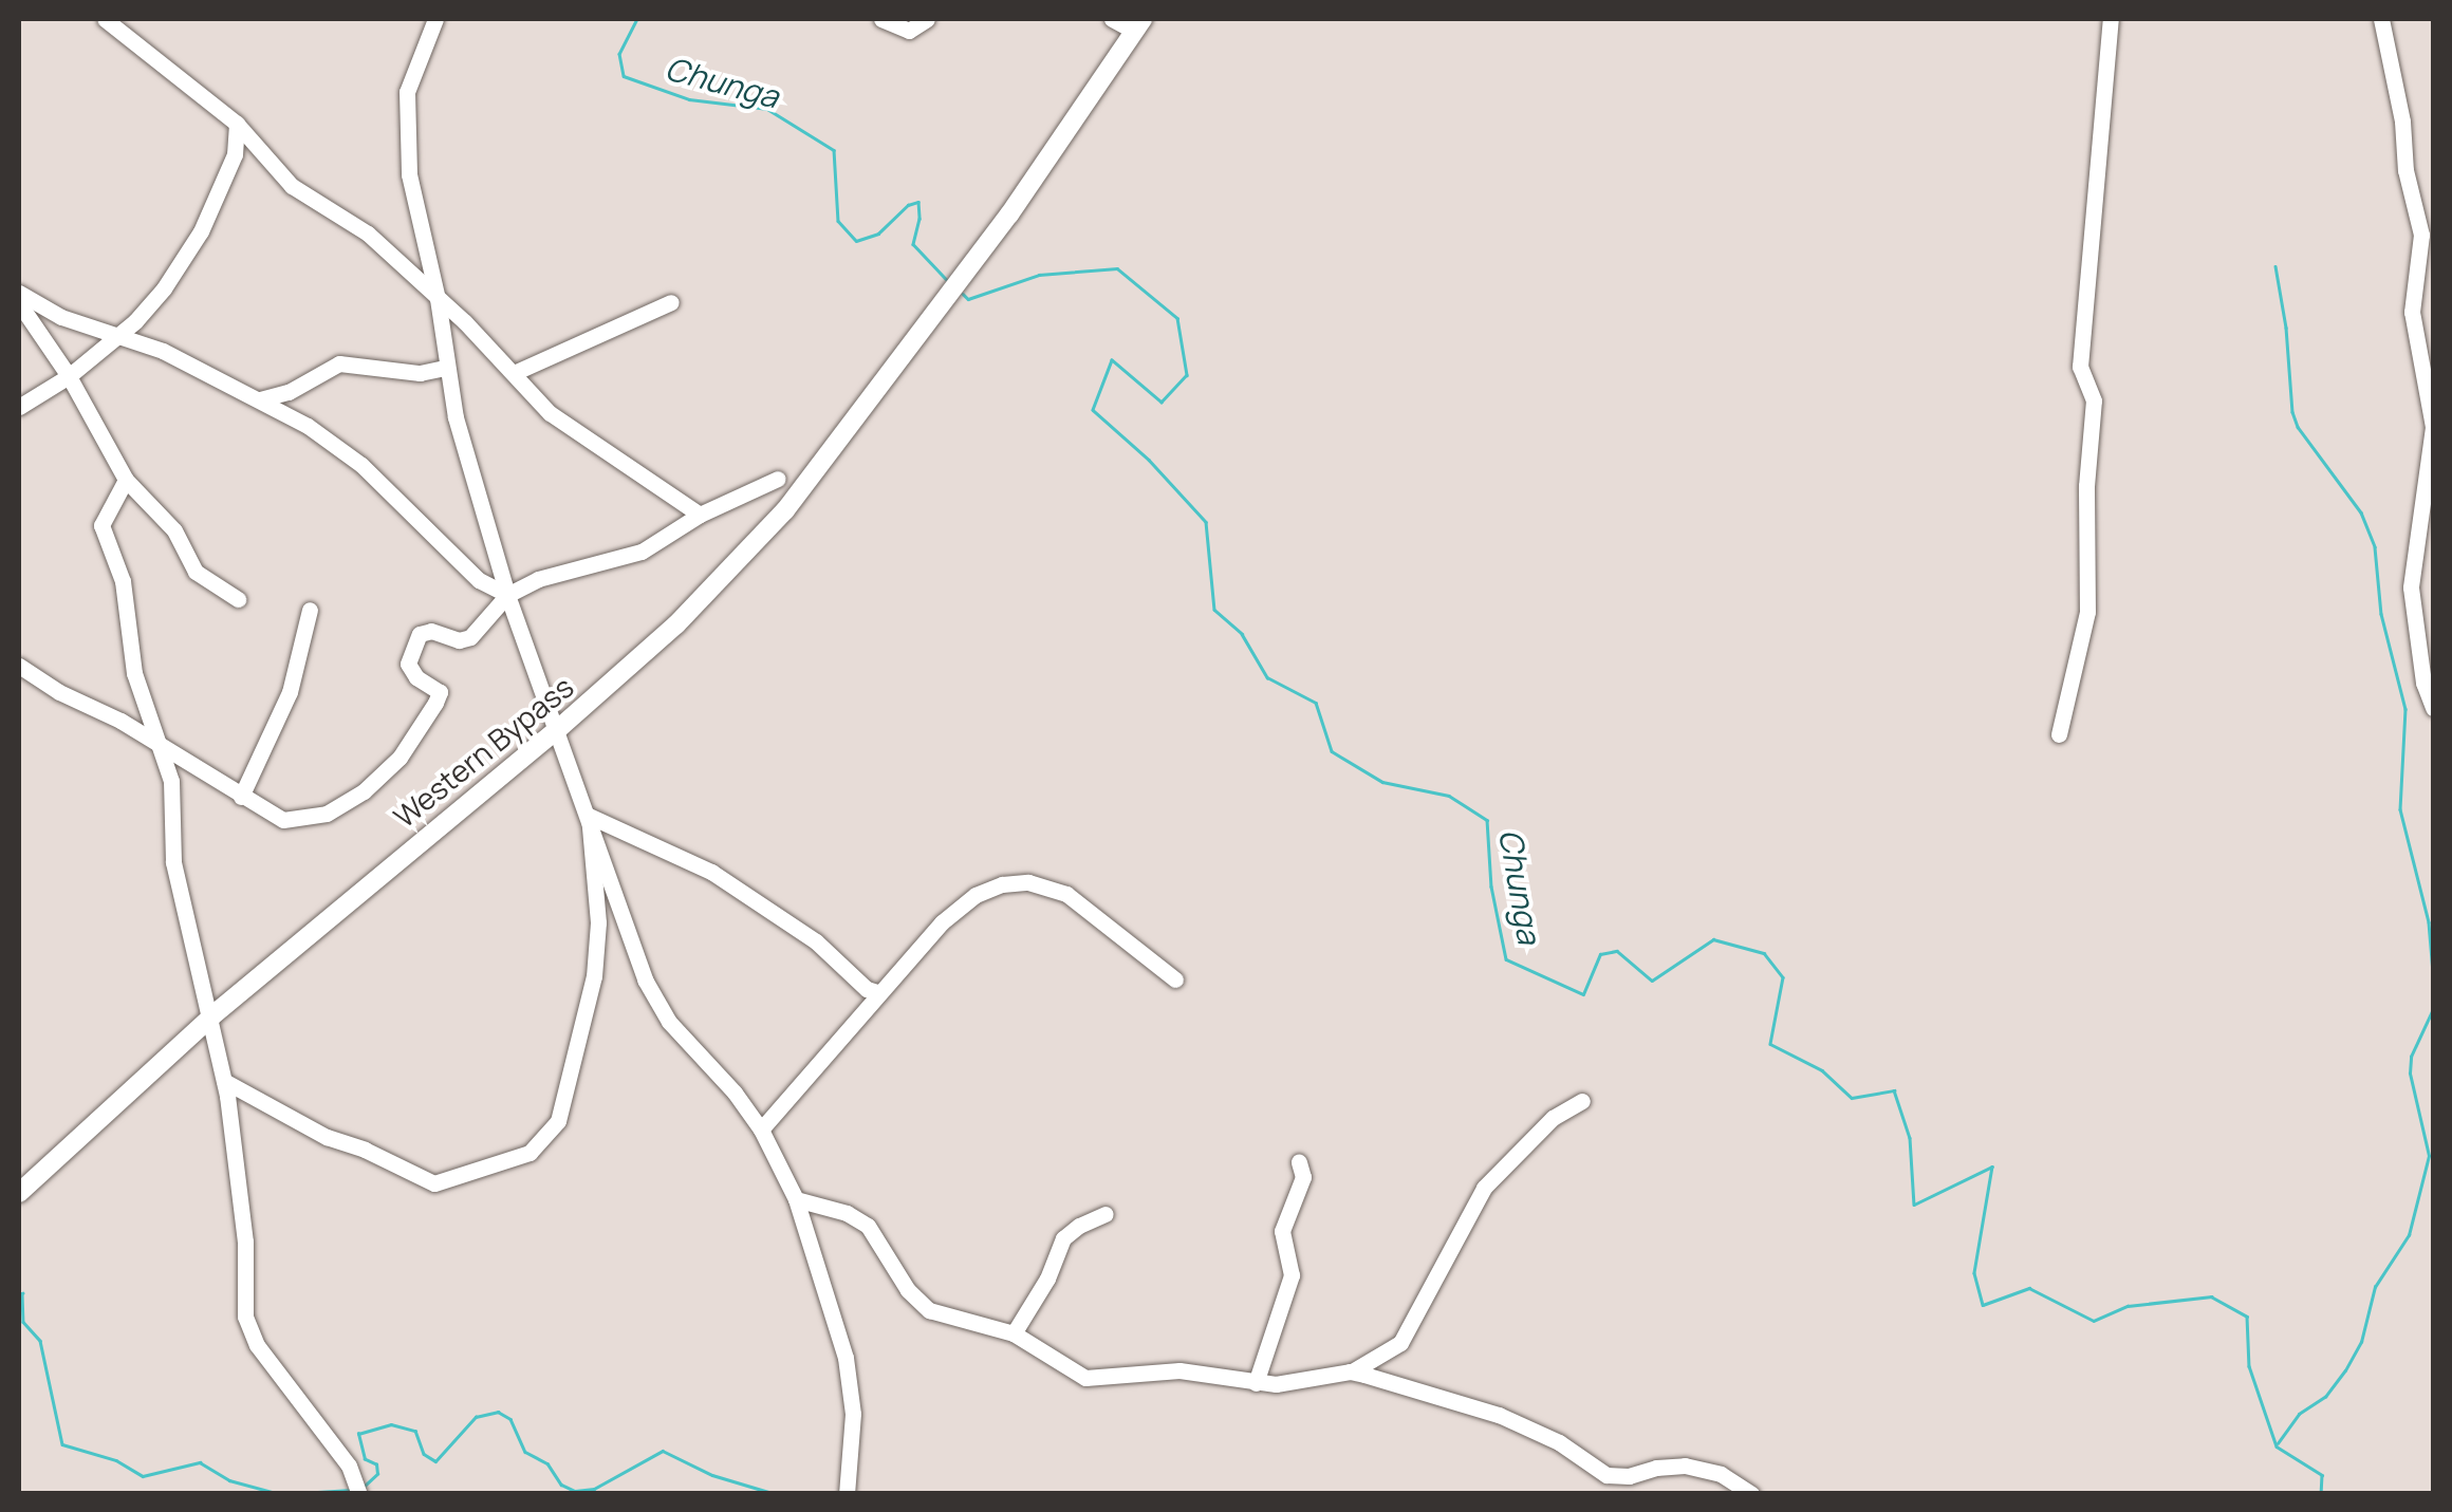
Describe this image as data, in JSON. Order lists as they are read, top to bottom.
{
  "streets": {
    "main road": ["Western Bypass"]
  },
  "water": ["Chunga"]
}
